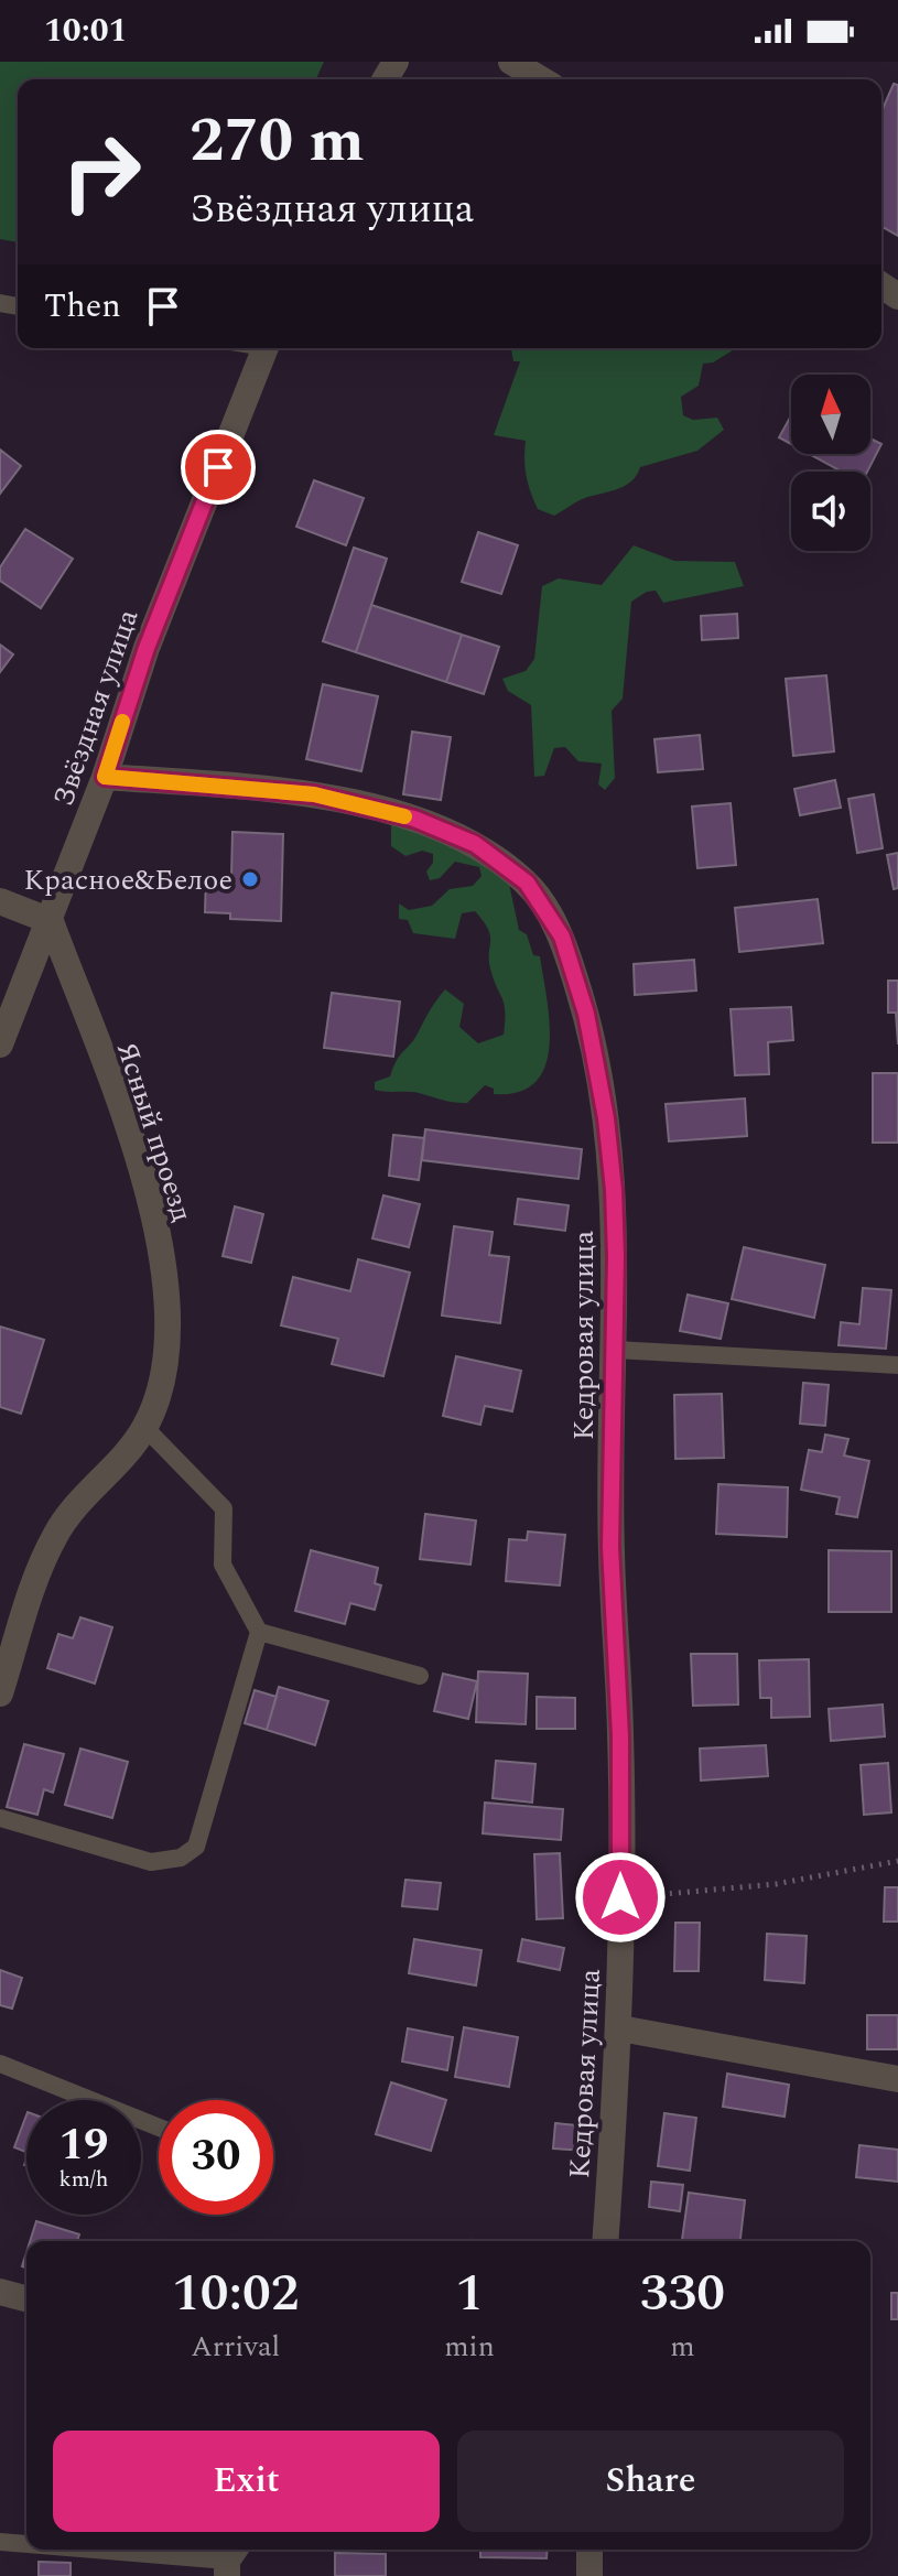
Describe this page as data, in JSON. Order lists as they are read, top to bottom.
{
  "streets": {
    "street": ["Звёздная улица", "Ясный проезд", "Кедровая улица"]
  },
  "crossings": [
    ["Звёздная улица", "Ясный проезд"],
    ["Звёздная улица", "Кедровая улица"]
  ],
  "places": ["Красное&Белое"],
  "north": "top",
  "page": {
    "status": "10:01",
    "turn": ["270 m", "Звёздная улица"],
    "then": "Then",
    "speed": "19 km/h",
    "limit": "30",
    "eta": [
      "10:02",
      "Arrival",
      "1",
      "min",
      "330",
      "m"
    ],
    "buttons": ["Exit", "Share"]
  }
}
